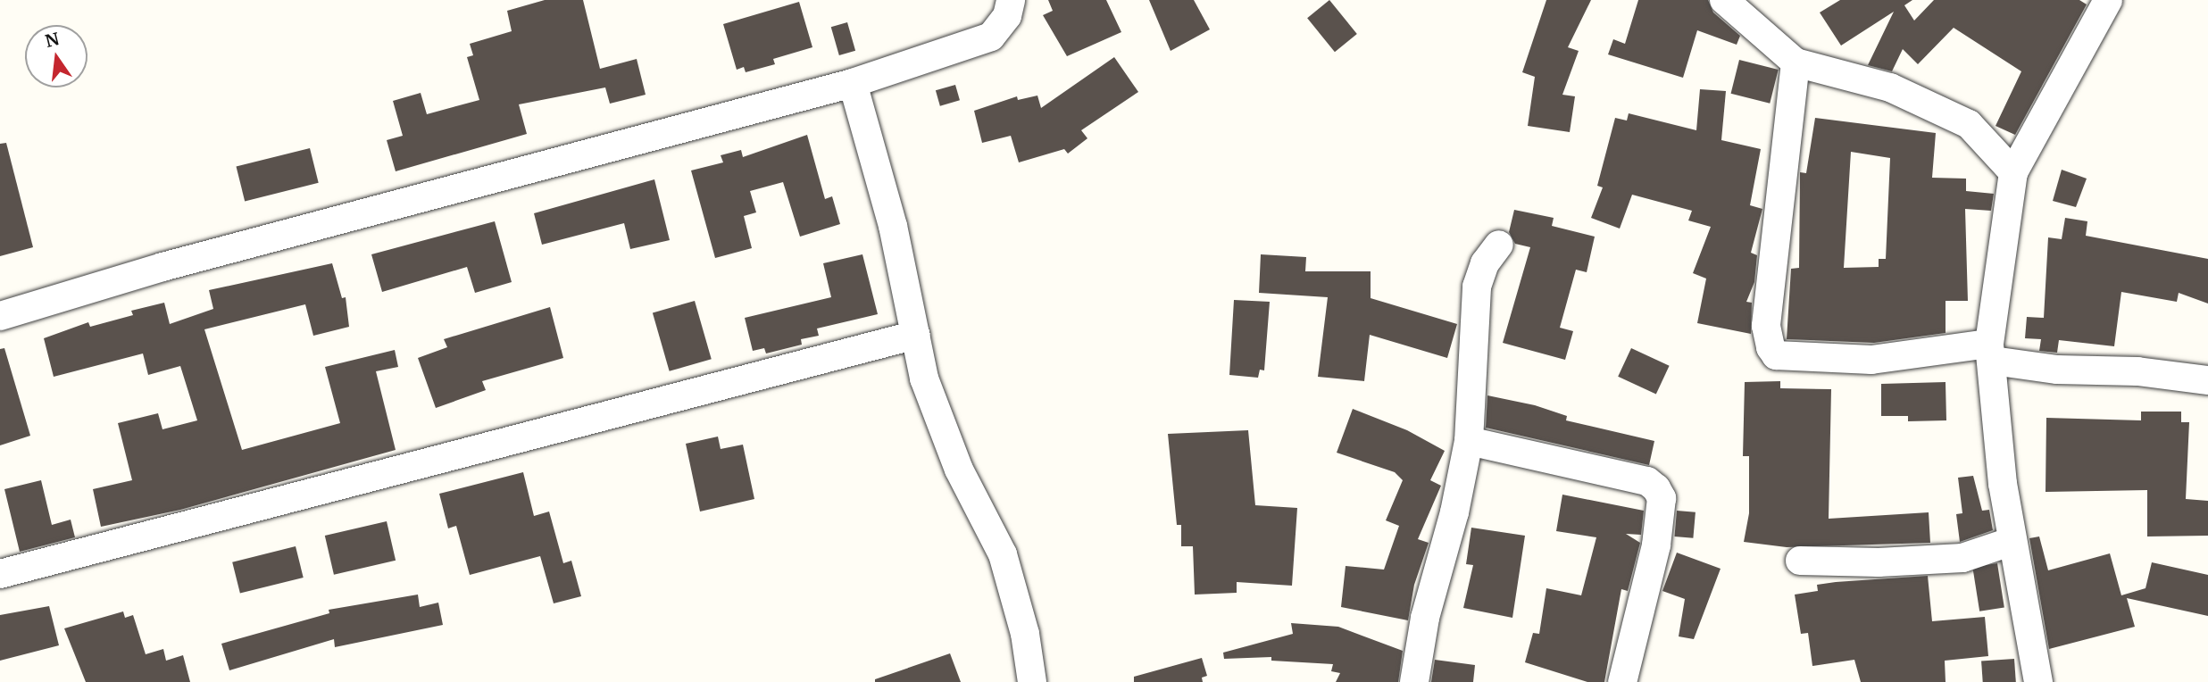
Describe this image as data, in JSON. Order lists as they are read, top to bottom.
{
  "north": "top"
}
